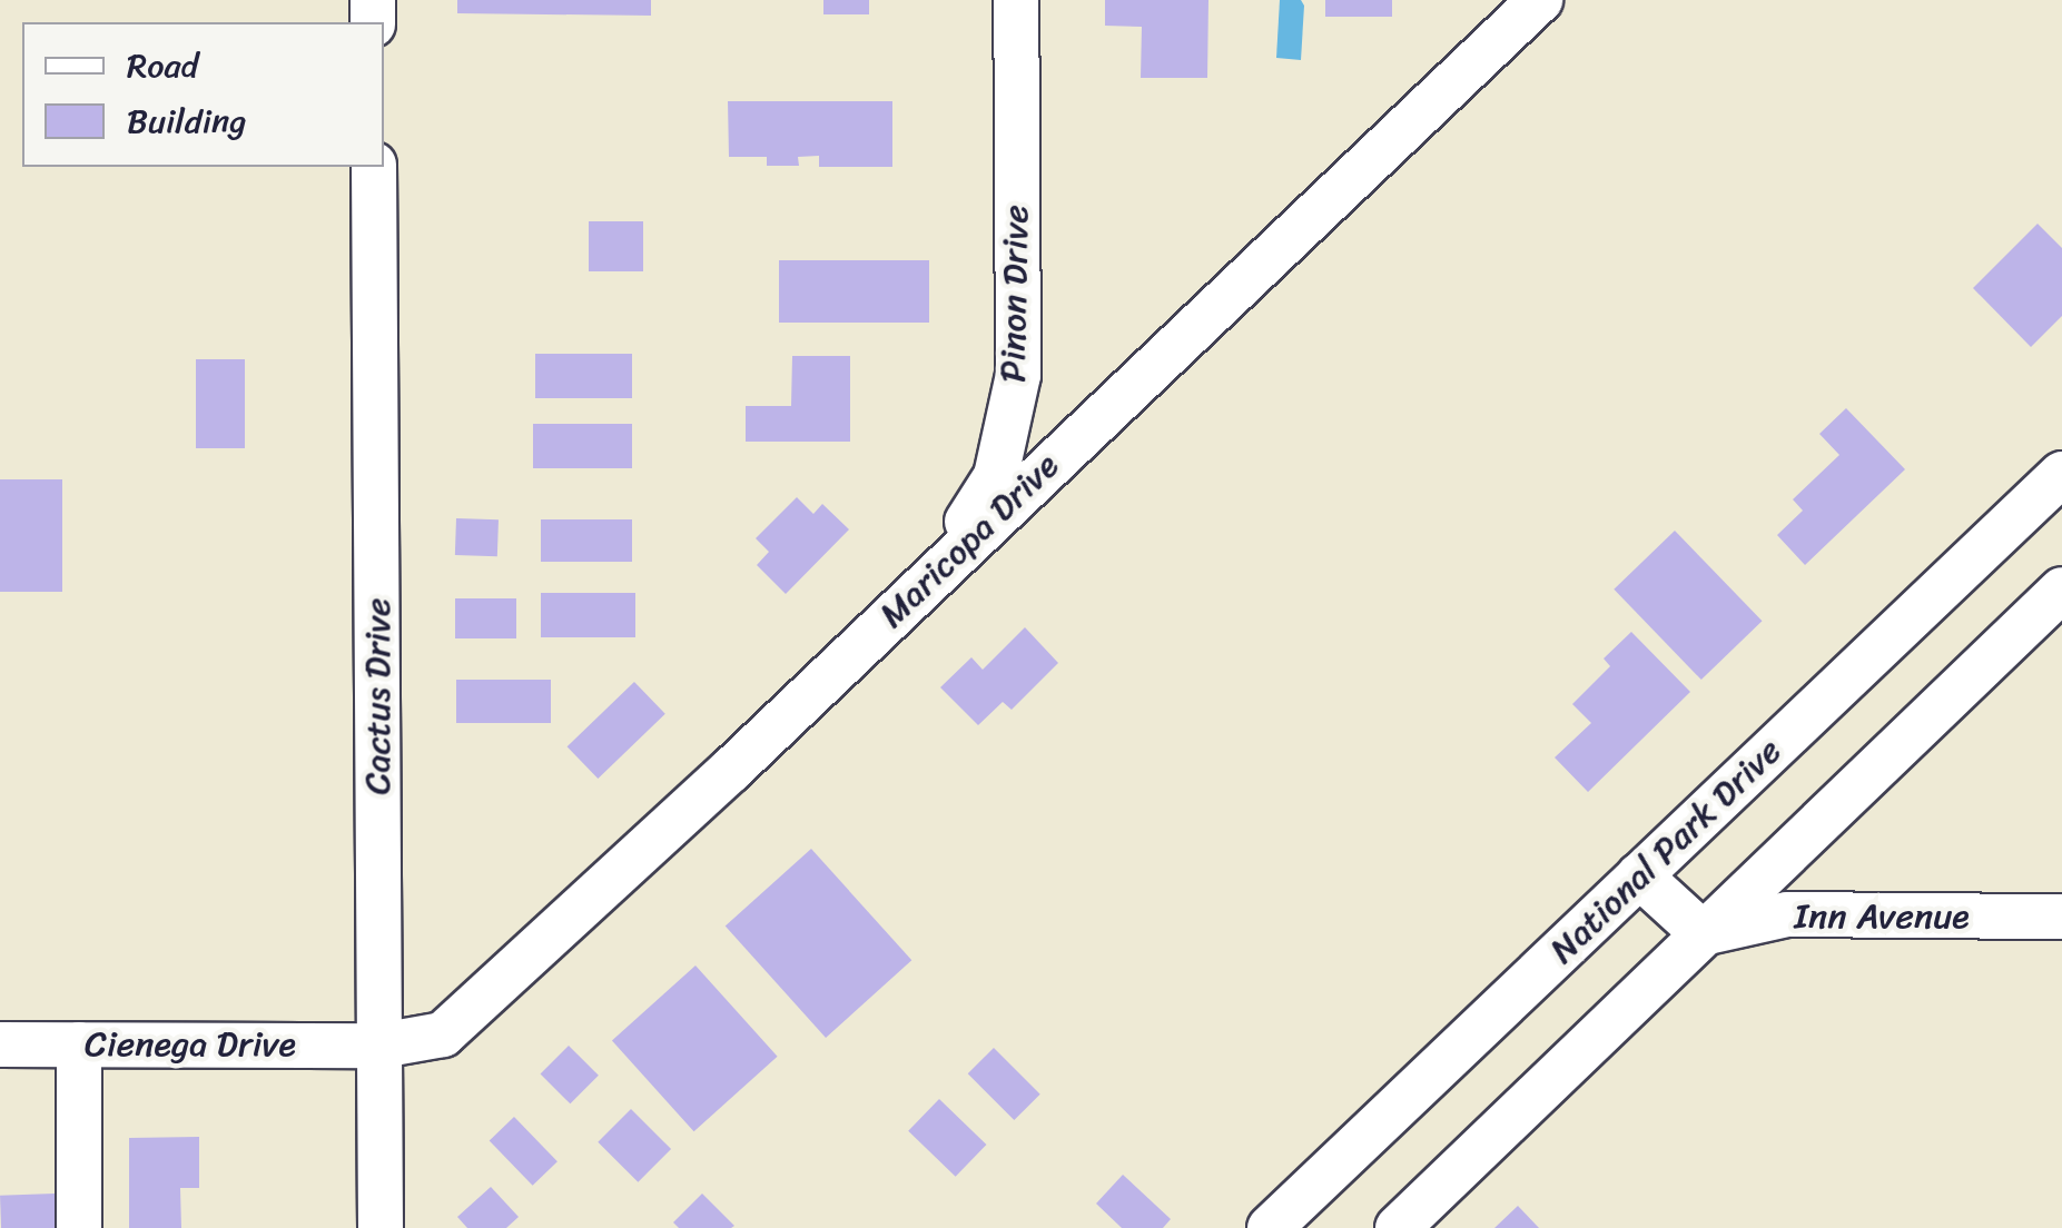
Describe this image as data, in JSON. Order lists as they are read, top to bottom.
{
  "streets": {
    "street": [
      "Pinon Drive",
      "Maricopa Drive",
      "Cactus Drive",
      "National Park Drive",
      "Inn Avenue",
      "Cienega Drive"
    ]
  },
  "crossings": [
    ["Pinon Drive", "Maricopa Drive"],
    ["Maricopa Drive", "Cactus Drive"],
    ["Maricopa Drive", "Cienega Drive"],
    ["Cactus Drive", "Cienega Drive"]
  ],
  "legend": ["Road", "Building"]
}
